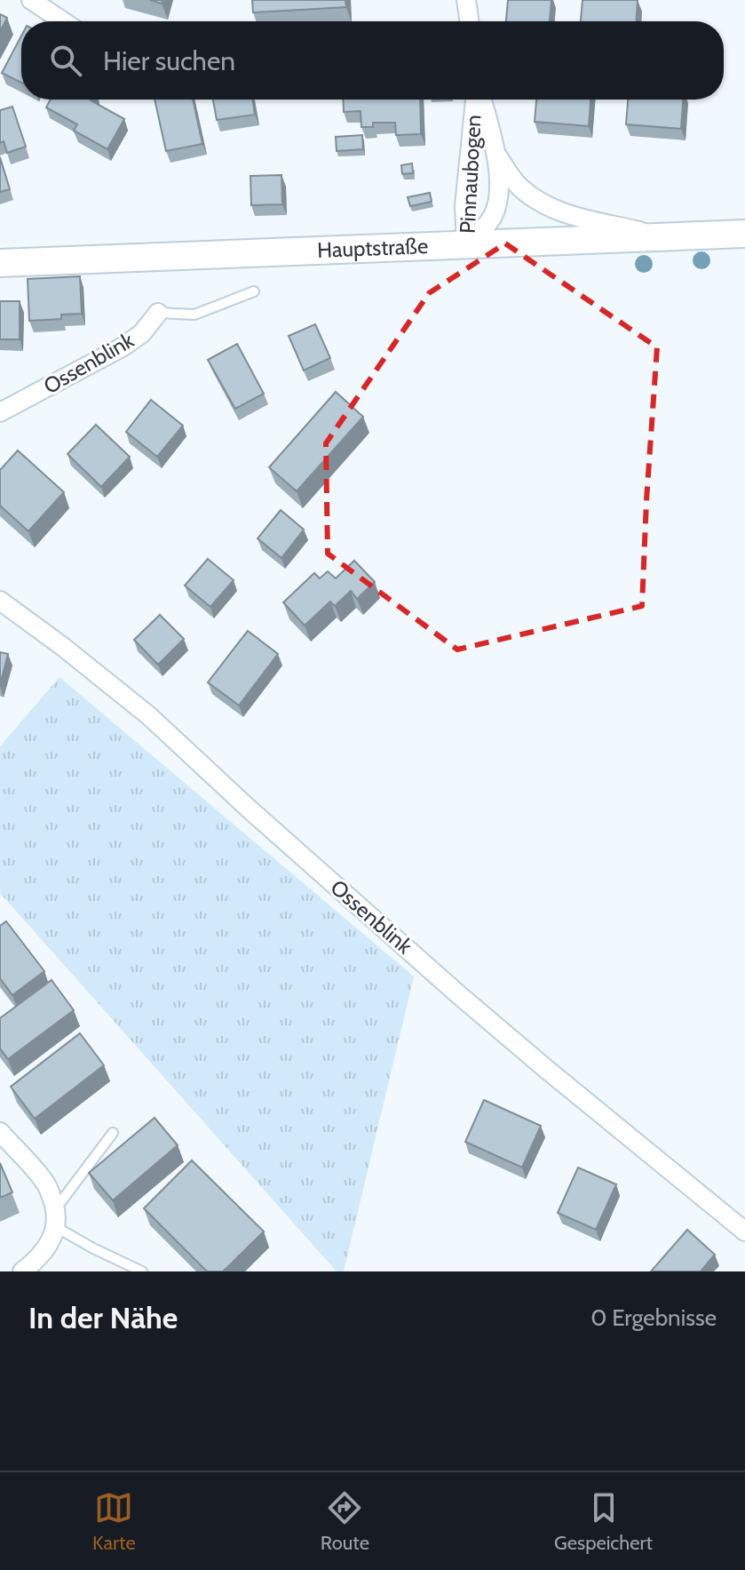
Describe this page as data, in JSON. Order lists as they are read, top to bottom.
{
  "streets": {
    "main road": ["Hauptstraße"],
    "street": ["Pinnaubogen", "Ossenblink"]
  },
  "crossings": [
    ["Pinnaubogen", "Hauptstraße"]
  ],
  "page": {
    "search": "Hier suchen",
    "heading": ["In der Nähe", "0 Ergebnisse"],
    "nav": ["Karte", "Route", "Gespeichert"]
  }
}
